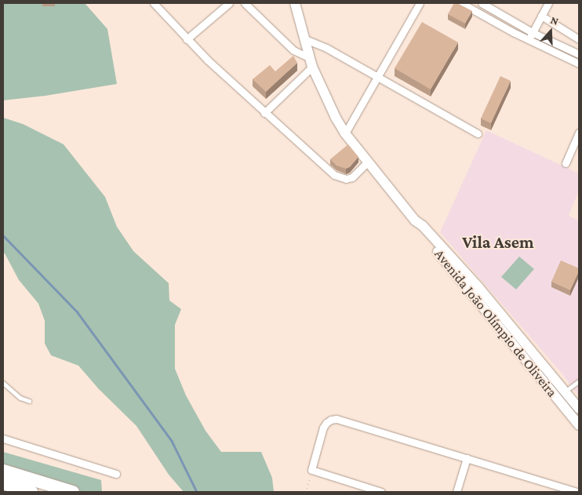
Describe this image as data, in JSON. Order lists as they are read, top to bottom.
{
  "streets": {
    "main road": ["Avenida João Olímpio de Oliveira"]
  },
  "districts": ["Vila Asem"],
  "north": "top"
}
